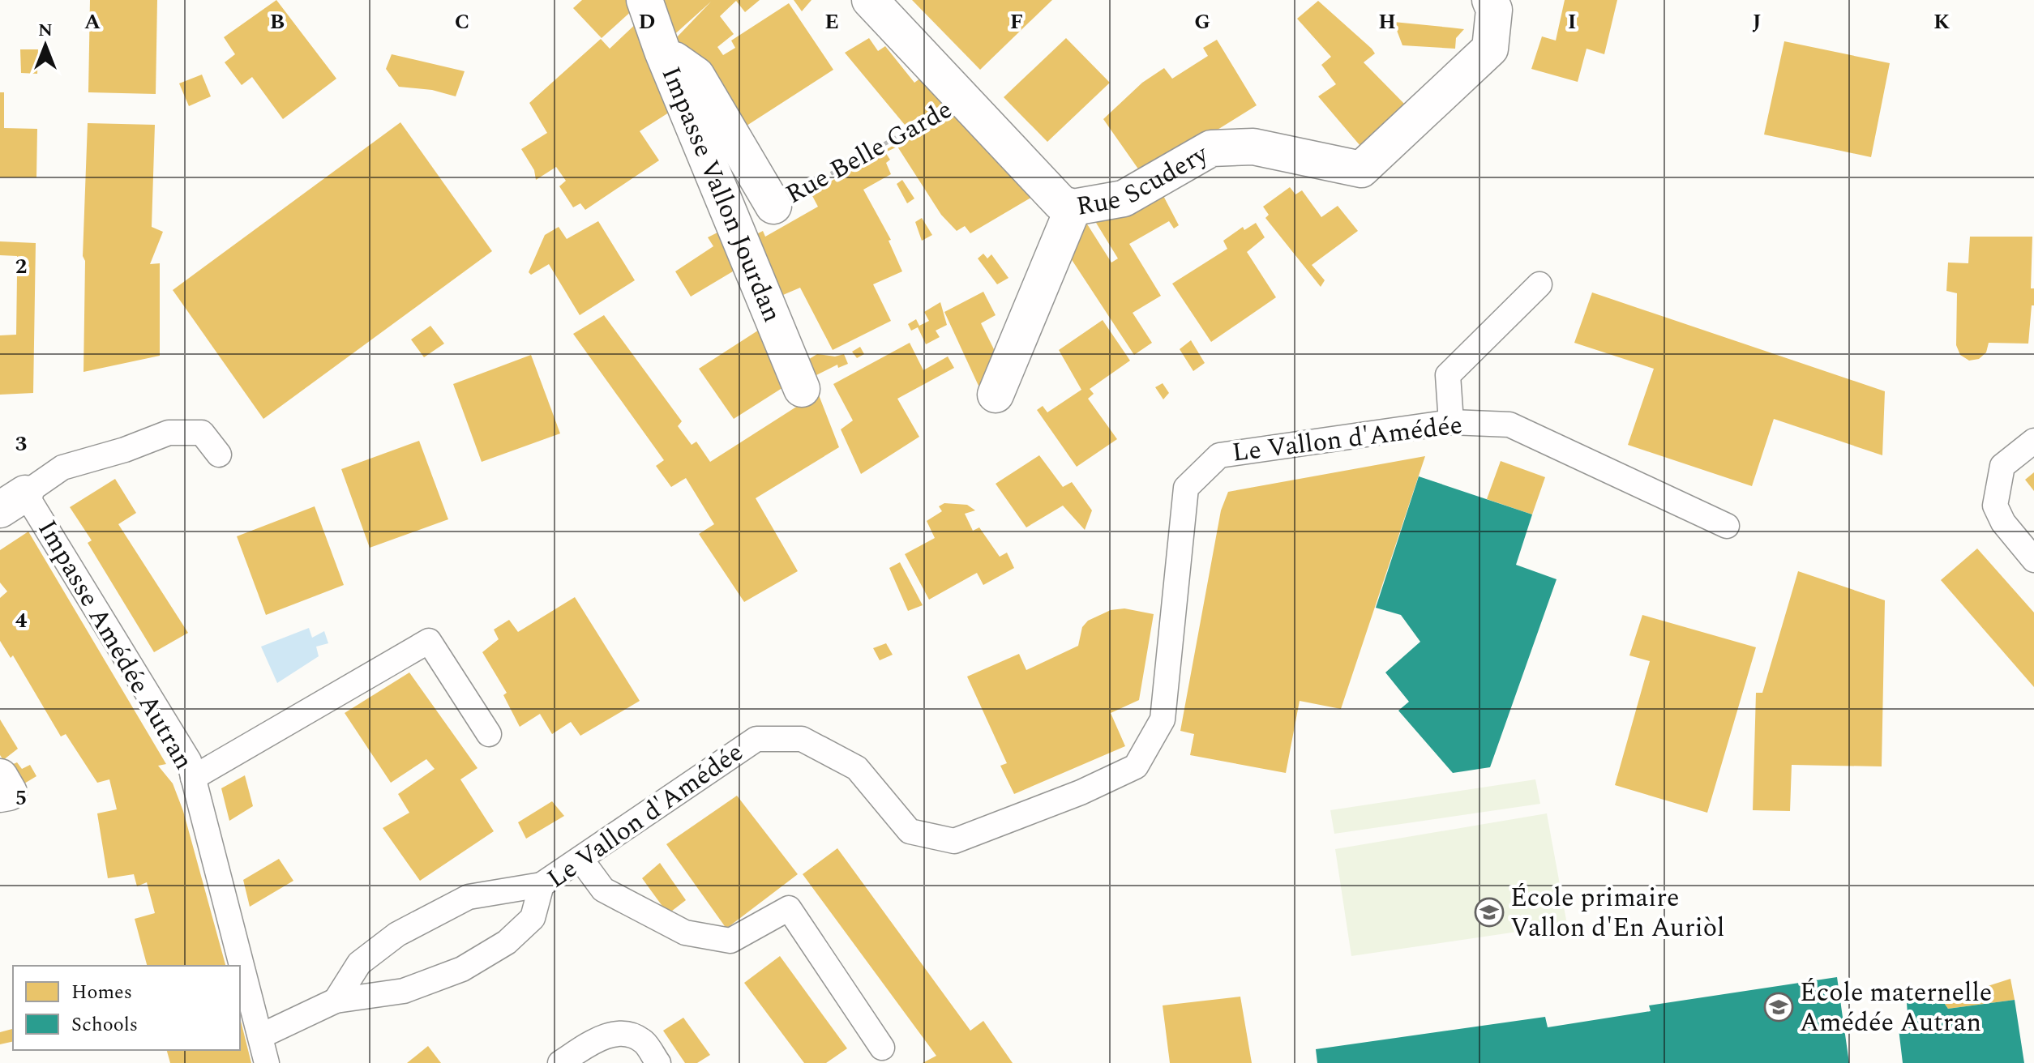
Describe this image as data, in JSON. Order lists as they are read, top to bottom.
{
  "streets": {
    "street": ["Rue Belle Garde", "Rue Scudery", "Impasse Vallon Jourdan"],
    "lane": ["Le Vallon d'Amédée", "Impasse Amédée Autran"]
  },
  "crossings": [
    ["Rue Belle Garde", "Rue Scudery"],
    ["Rue Belle Garde", "Impasse Vallon Jourdan"],
    ["Le Vallon d'Amédée", "Impasse Amédée Autran"]
  ],
  "places": {
    "school or university": ["École primaire Vallon d'En Auriòl", "École maternelle Amédée Autran"]
  },
  "legend": ["Homes", "Schools"],
  "north": "top",
  "grid": {
    "columns": [
      "A",
      "B",
      "C",
      "D",
      "E",
      "F",
      "G",
      "H",
      "I",
      "J",
      "K"
    ],
    "rows": [
      "2",
      "3",
      "4",
      "5"
    ]
  }
}
